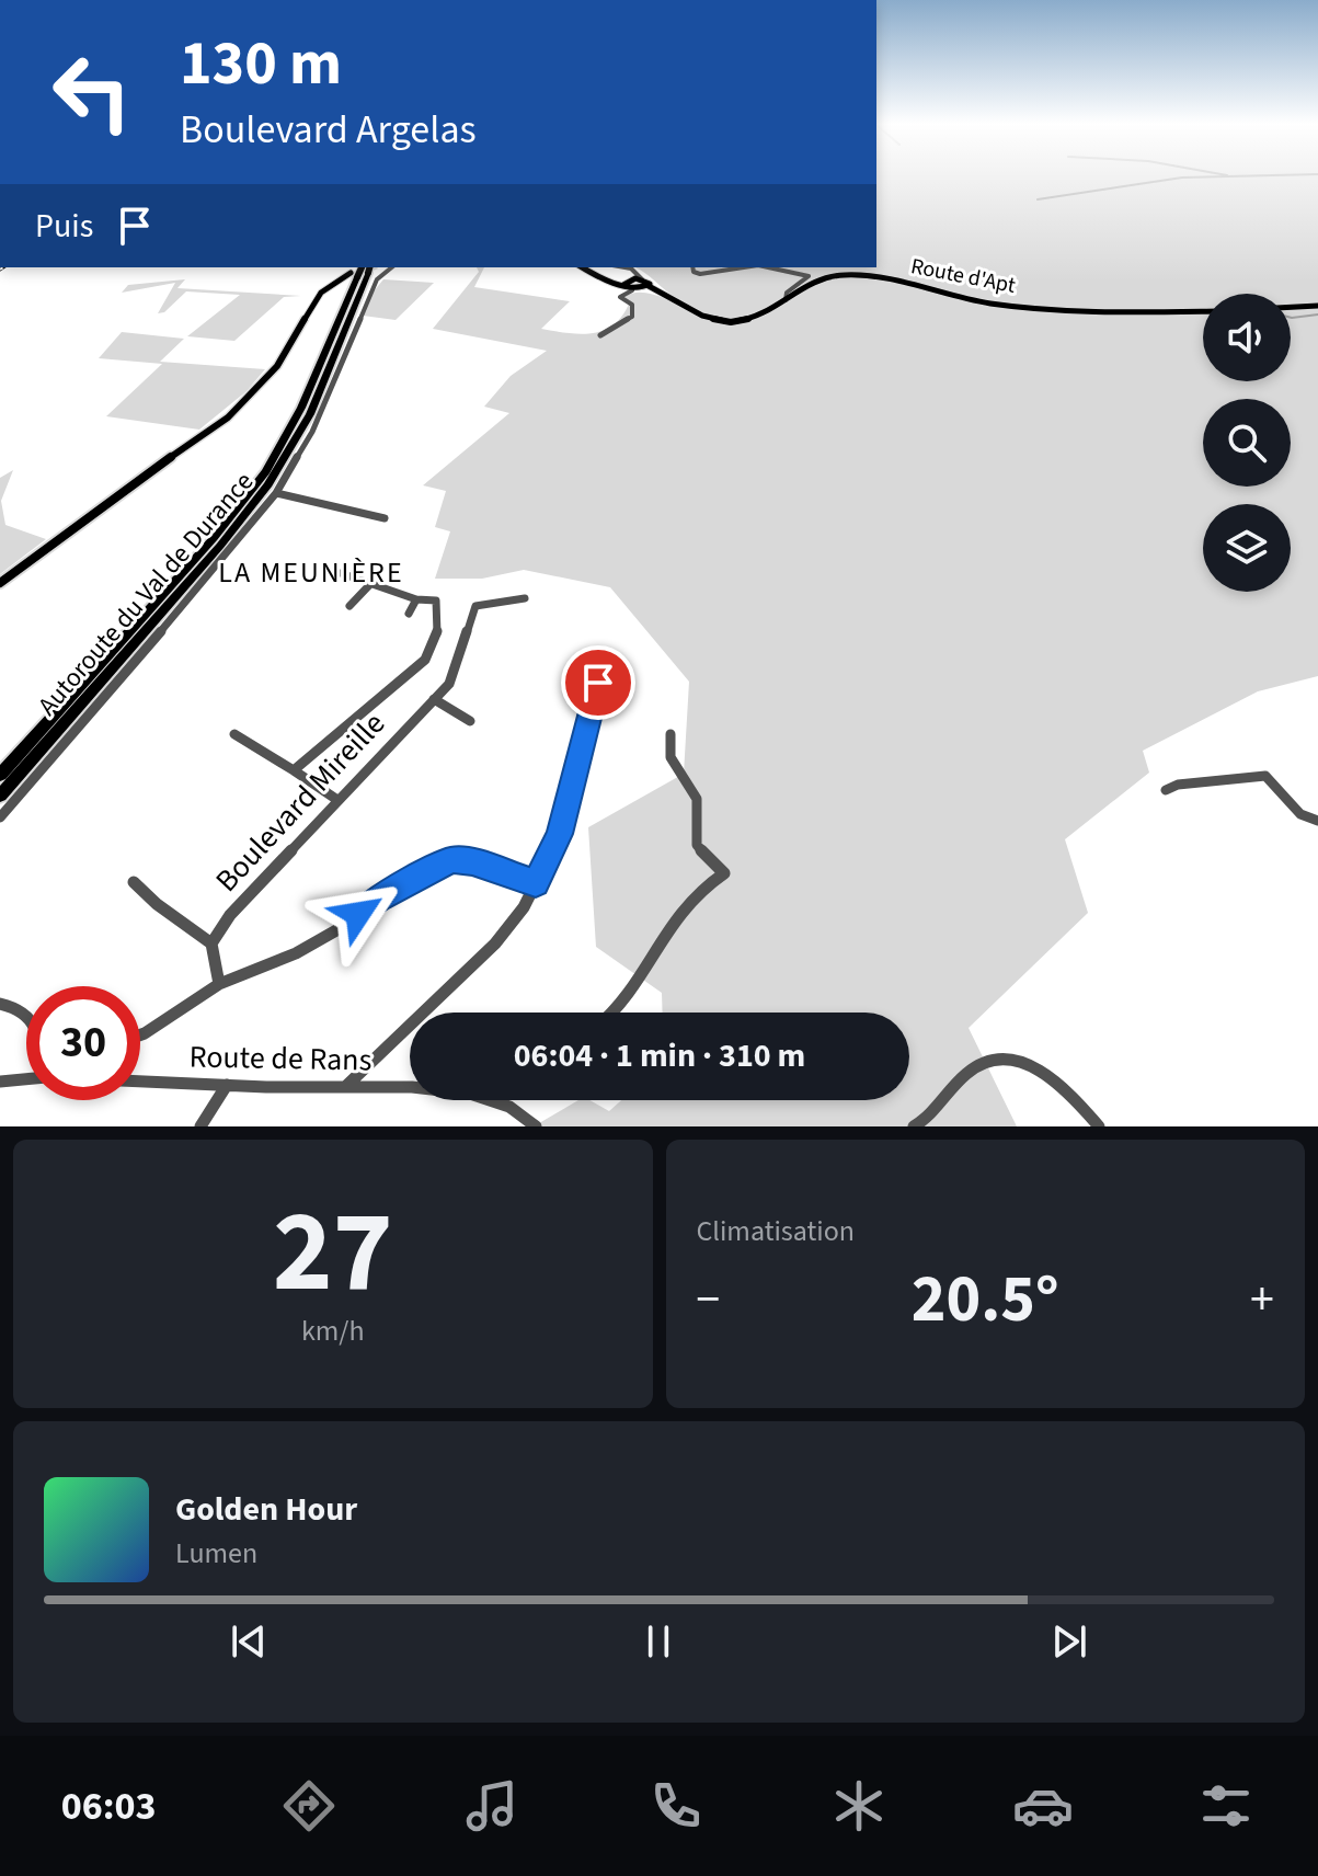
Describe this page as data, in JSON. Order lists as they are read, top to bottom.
{
  "streets": {
    "highway": ["Autoroute du Val de Durance"],
    "main road": ["Route d'Apt"],
    "street": ["Boulevard Mireille", "Route de Rans"]
  },
  "districts": ["LA MEUNIÈRE"],
  "page": {
    "turn": ["130 m", "Boulevard Argelas"],
    "then": "Puis",
    "limit": "30",
    "trip": "06:04 · 1 min · 310 m",
    "tile": [
      ["27", "km/h"],
      "Climatisation"
    ],
    "heat": ["−", "20.5°", "+"],
    "song": ["Golden Hour", "Lumen"],
    "tabs": "06:03"
  }
}
